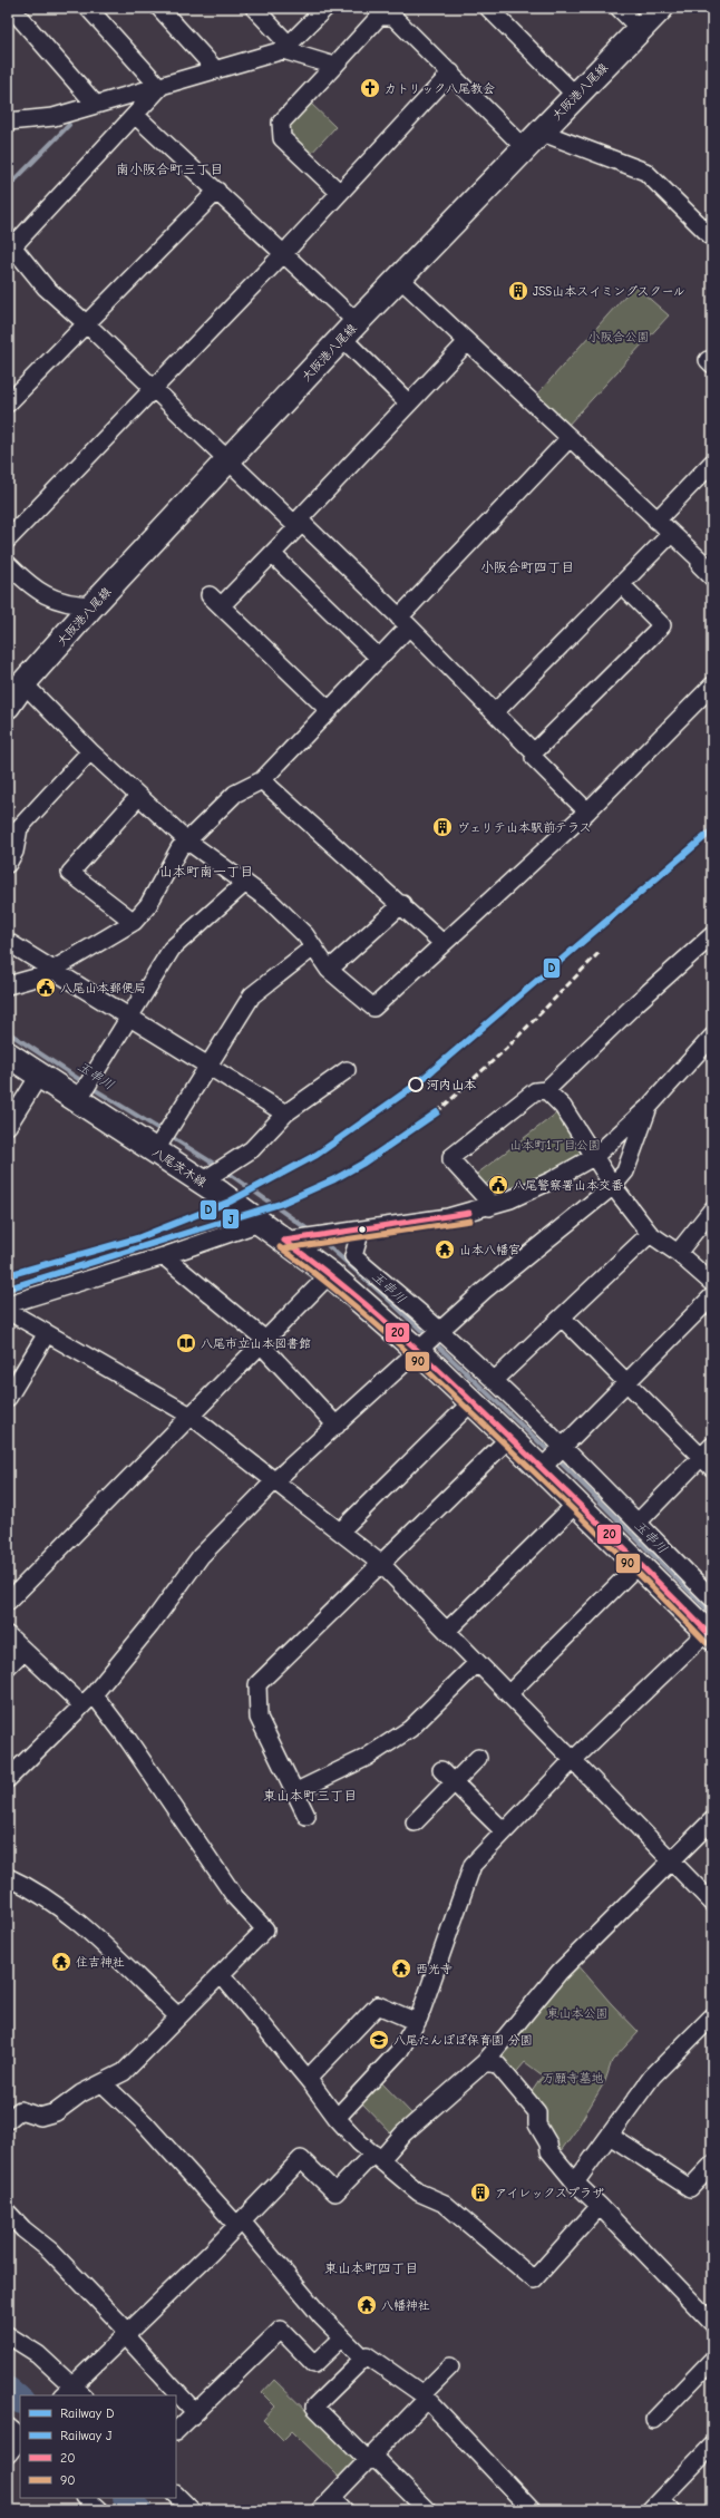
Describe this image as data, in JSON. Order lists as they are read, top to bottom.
{
  "streets": {
    "main road": ["大阪港八尾線", "八尾茨木線"]
  },
  "districts": [
    "南小阪合町三丁目",
    "小阪合町四丁目",
    "山本町南一丁目",
    "東山本町三丁目",
    "東山本町四丁目"
  ],
  "water": ["玉串川"],
  "parks": [
    "小阪合公園",
    "山本町1丁目公園",
    "東山本公園",
    "万願寺墓地"
  ],
  "places": {
    "church": ["カトリック八尾教会"],
    "building": ["JSS山本スイミングスクール", "ヴェリテ山本駅前テラス", "アイレックスプラザ"],
    "public building": ["八尾山本郵便局", "八尾警察署山本交番"],
    "other": ["河内山本"],
    "temple": [
      "山本八幡宮",
      "住吉神社",
      "西光寺",
      "八幡神社"
    ],
    "library": ["八尾市立山本図書館"],
    "school or university": ["八尾たんぽぽ保育園 分園"]
  },
  "lines": [
    "rail line D",
    "rail line J",
    "transit line 20",
    "transit line 90"
  ],
  "legend": [
    "Railway D",
    "Railway J",
    "20",
    "90"
  ]
}
